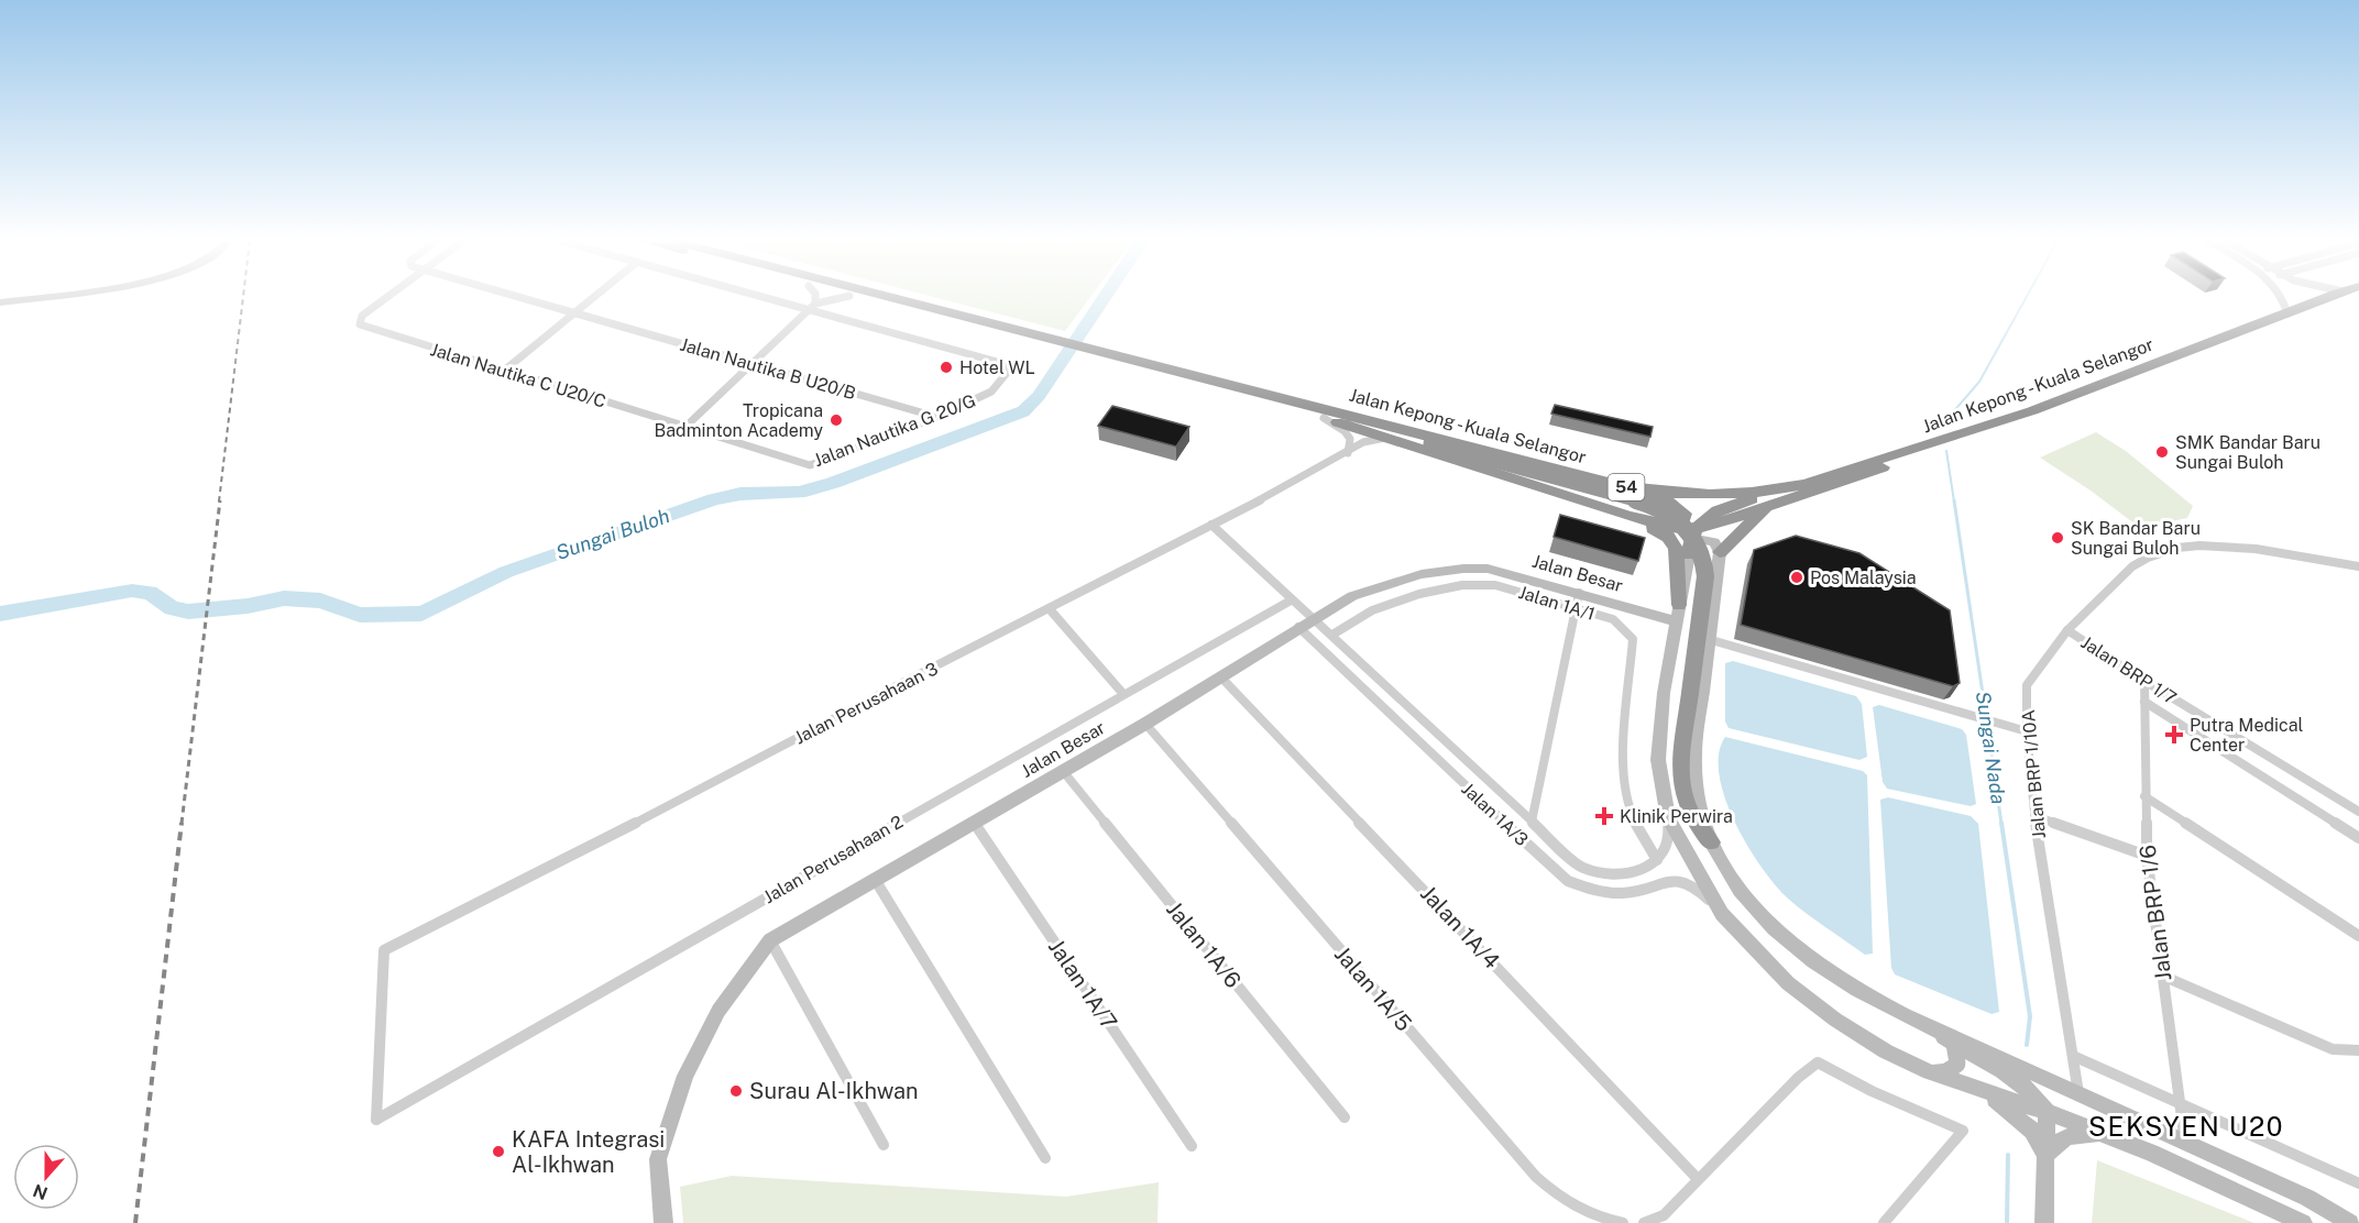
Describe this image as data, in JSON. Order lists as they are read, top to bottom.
{
  "streets": {
    "highway": ["Jalan Kepong - Kuala Selangor", "54"],
    "main road": ["Jalan Besar"],
    "street": [
      "Jalan Nautika B U20/B",
      "Jalan Nautika C U20/C",
      "Jalan Nautika G 20/G",
      "Jalan 1A/1",
      "Jalan BRP 1/7",
      "Jalan Perusahaan 3",
      "Jalan BRP 1/10A",
      "Jalan 1A/3",
      "Jalan Perusahaan 2",
      "Jalan BRP 1/6",
      "Jalan 1A/4",
      "Jalan 1A/6",
      "Jalan 1A/7",
      "Jalan 1A/5"
    ]
  },
  "crossings": [
    ["Jalan Nautika B U20/B", "Jalan Nautika G 20/G"],
    ["Jalan Nautika C U20/C", "Jalan Nautika G 20/G"],
    ["Jalan Kepong - Kuala Selangor", "54"],
    ["Jalan Kepong - Kuala Selangor", "Jalan Perusahaan 3"],
    ["54", "Jalan Perusahaan 3"],
    ["Jalan Besar", "Jalan 1A/3"],
    ["Jalan Besar", "Jalan 1A/4"],
    ["Jalan Besar", "Jalan 1A/6"],
    ["Jalan Besar", "Jalan 1A/7"],
    ["Jalan Besar", "Jalan 1A/5"],
    ["Jalan 1A/1", "Jalan 1A/3"],
    ["Jalan BRP 1/7", "Jalan BRP 1/10A"],
    ["Jalan BRP 1/7", "Jalan BRP 1/6"],
    ["Jalan Perusahaan 3", "Jalan Perusahaan 2"]
  ],
  "districts": ["SEKSYEN U20"],
  "water": ["Sungai Buloh", "Sungai Nada"],
  "places": {
    "other": [
      "Hotel WL",
      "Tropicana Badminton Academy",
      "SMK Bandar Baru Sungai Buloh",
      "SK Bandar Baru Sungai Buloh",
      "Pos Malaysia",
      "Surau Al-Ikhwan",
      "KAFA Integrasi Al-Ikhwan"
    ],
    "health": ["Putra Medical Center", "Klinik Perwira"]
  },
  "north": "bottom"
}
